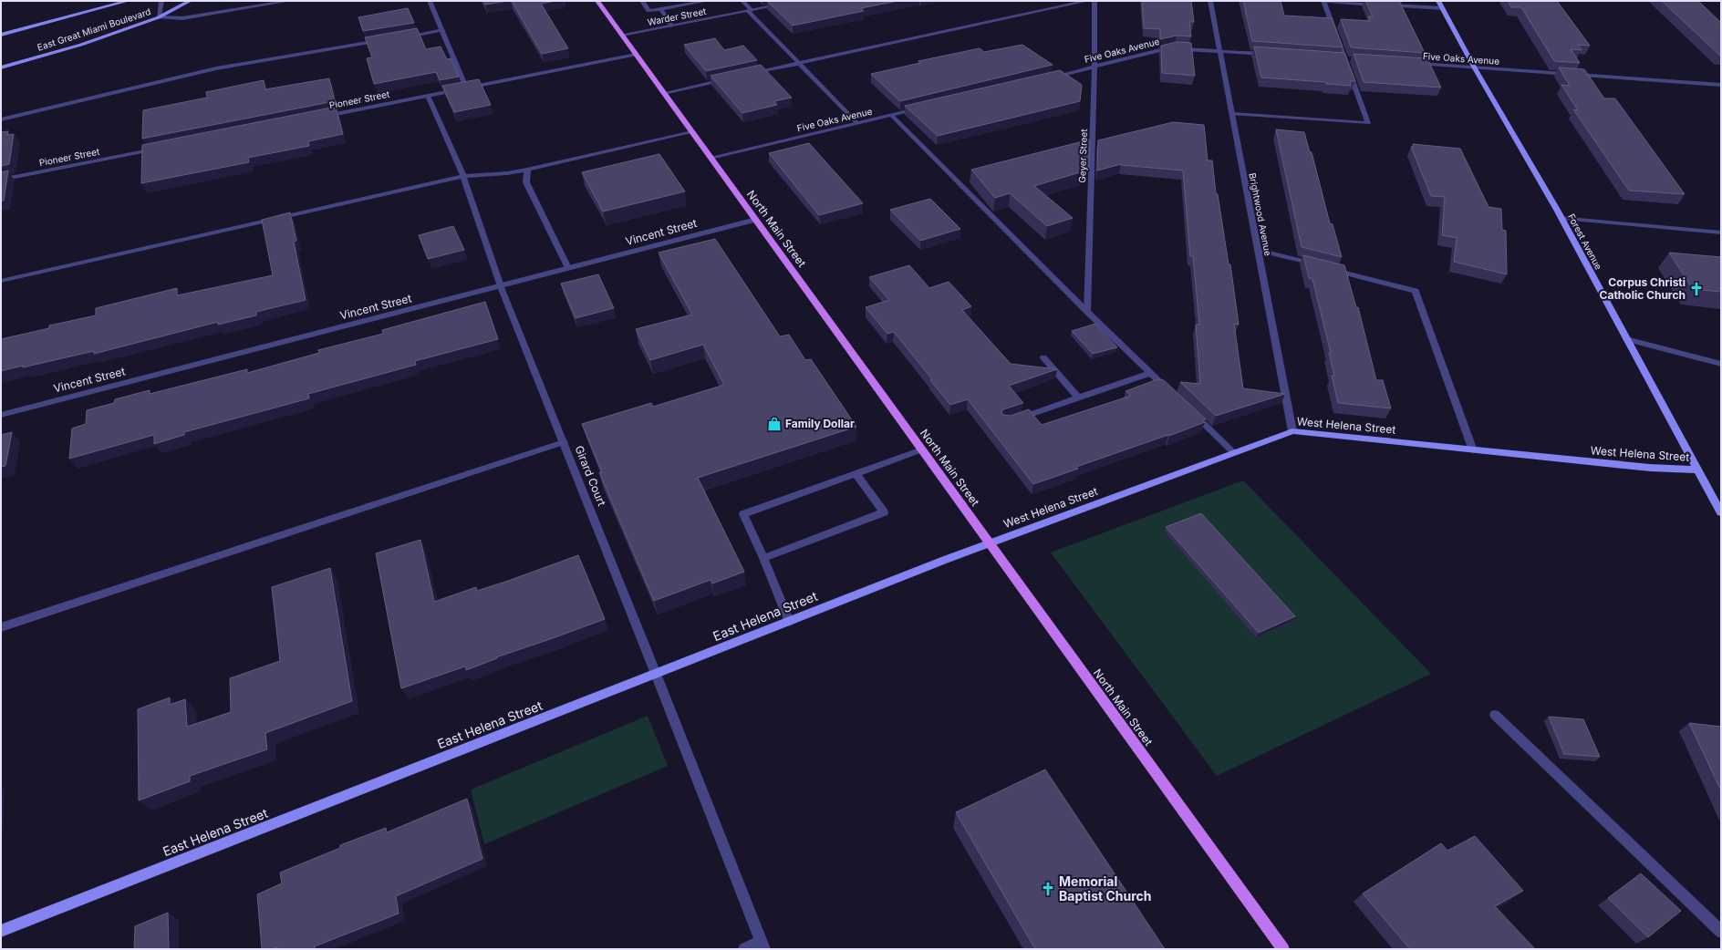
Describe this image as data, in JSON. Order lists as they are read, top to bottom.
{
  "streets": {
    "main road": ["North Main Street"],
    "street": [
      "Warder Street",
      "East Great Miami Boulevard",
      "Five Oaks Avenue",
      "Pioneer Street",
      "Geyer Street",
      "Brightwood Avenue",
      "Vincent Street",
      "Forest Avenue",
      "West Helena Street",
      "Girard Court",
      "East Helena Street"
    ]
  },
  "crossings": [
    ["Warder Street", "North Main Street"],
    ["Five Oaks Avenue", "Geyer Street"],
    ["Five Oaks Avenue", "Brightwood Avenue"],
    ["Five Oaks Avenue", "North Main Street"],
    ["Five Oaks Avenue", "Forest Avenue"],
    ["Pioneer Street", "North Main Street"],
    ["Pioneer Street", "Girard Court"],
    ["Brightwood Avenue", "West Helena Street"],
    ["North Main Street", "Vincent Street"],
    ["North Main Street", "West Helena Street"],
    ["North Main Street", "East Helena Street"],
    ["Vincent Street", "Girard Court"],
    ["Forest Avenue", "West Helena Street"],
    ["West Helena Street", "East Helena Street"],
    ["Girard Court", "East Helena Street"]
  ],
  "places": {
    "church": ["Corpus Christi Catholic Church", "Memorial Baptist Church"],
    "shop": ["Family Dollar"]
  }
}
